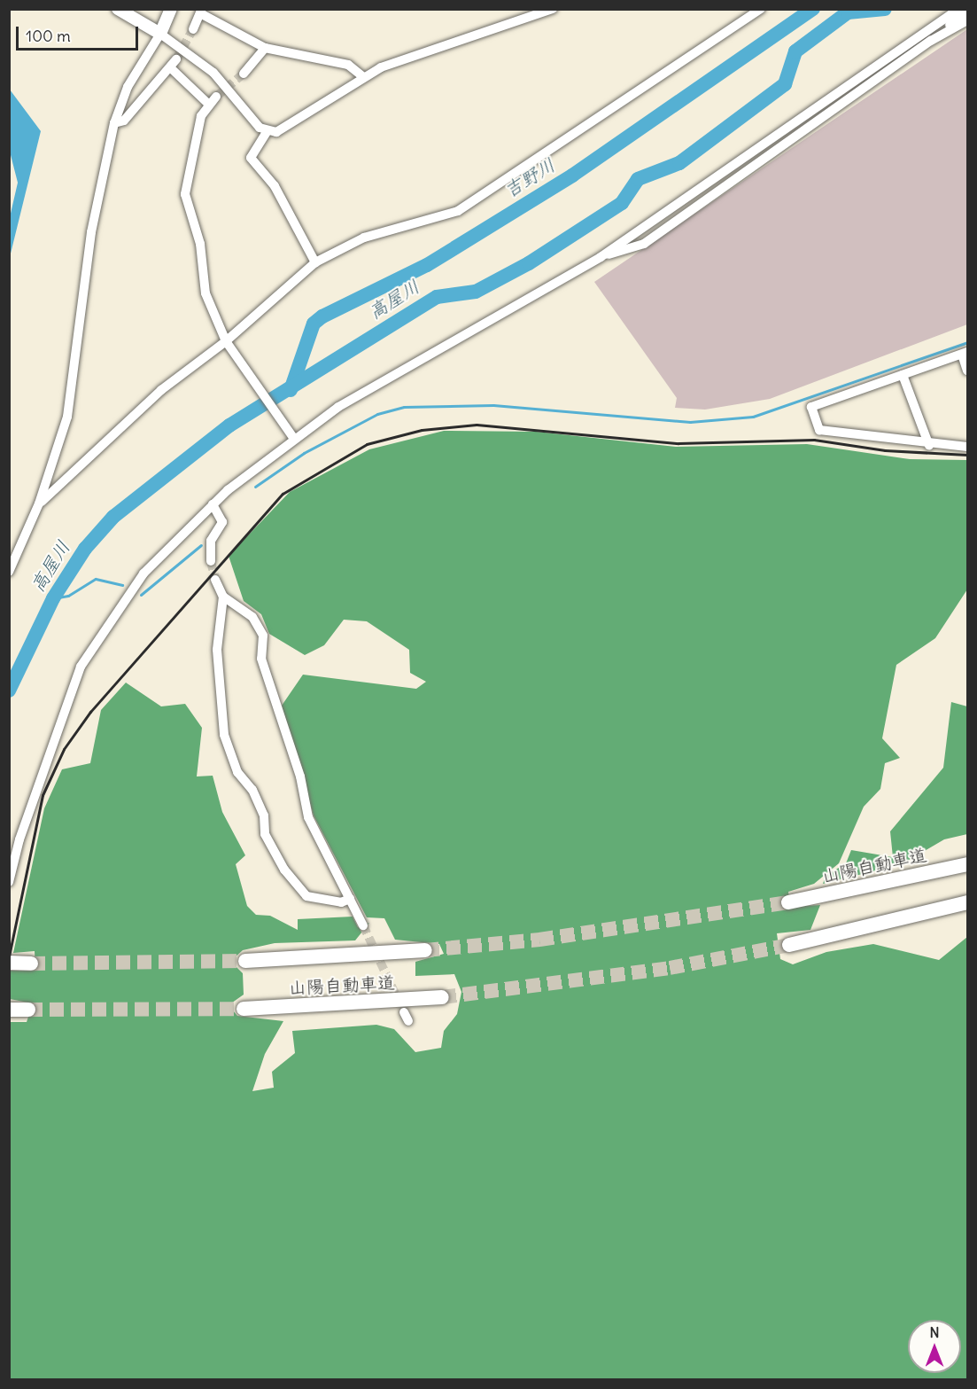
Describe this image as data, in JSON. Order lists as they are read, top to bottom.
{
  "streets": {
    "highway": ["山陽自動車道"]
  },
  "water": ["吉野川", "高屋川"],
  "scale_bar": "100 m",
  "north": "top"
}
